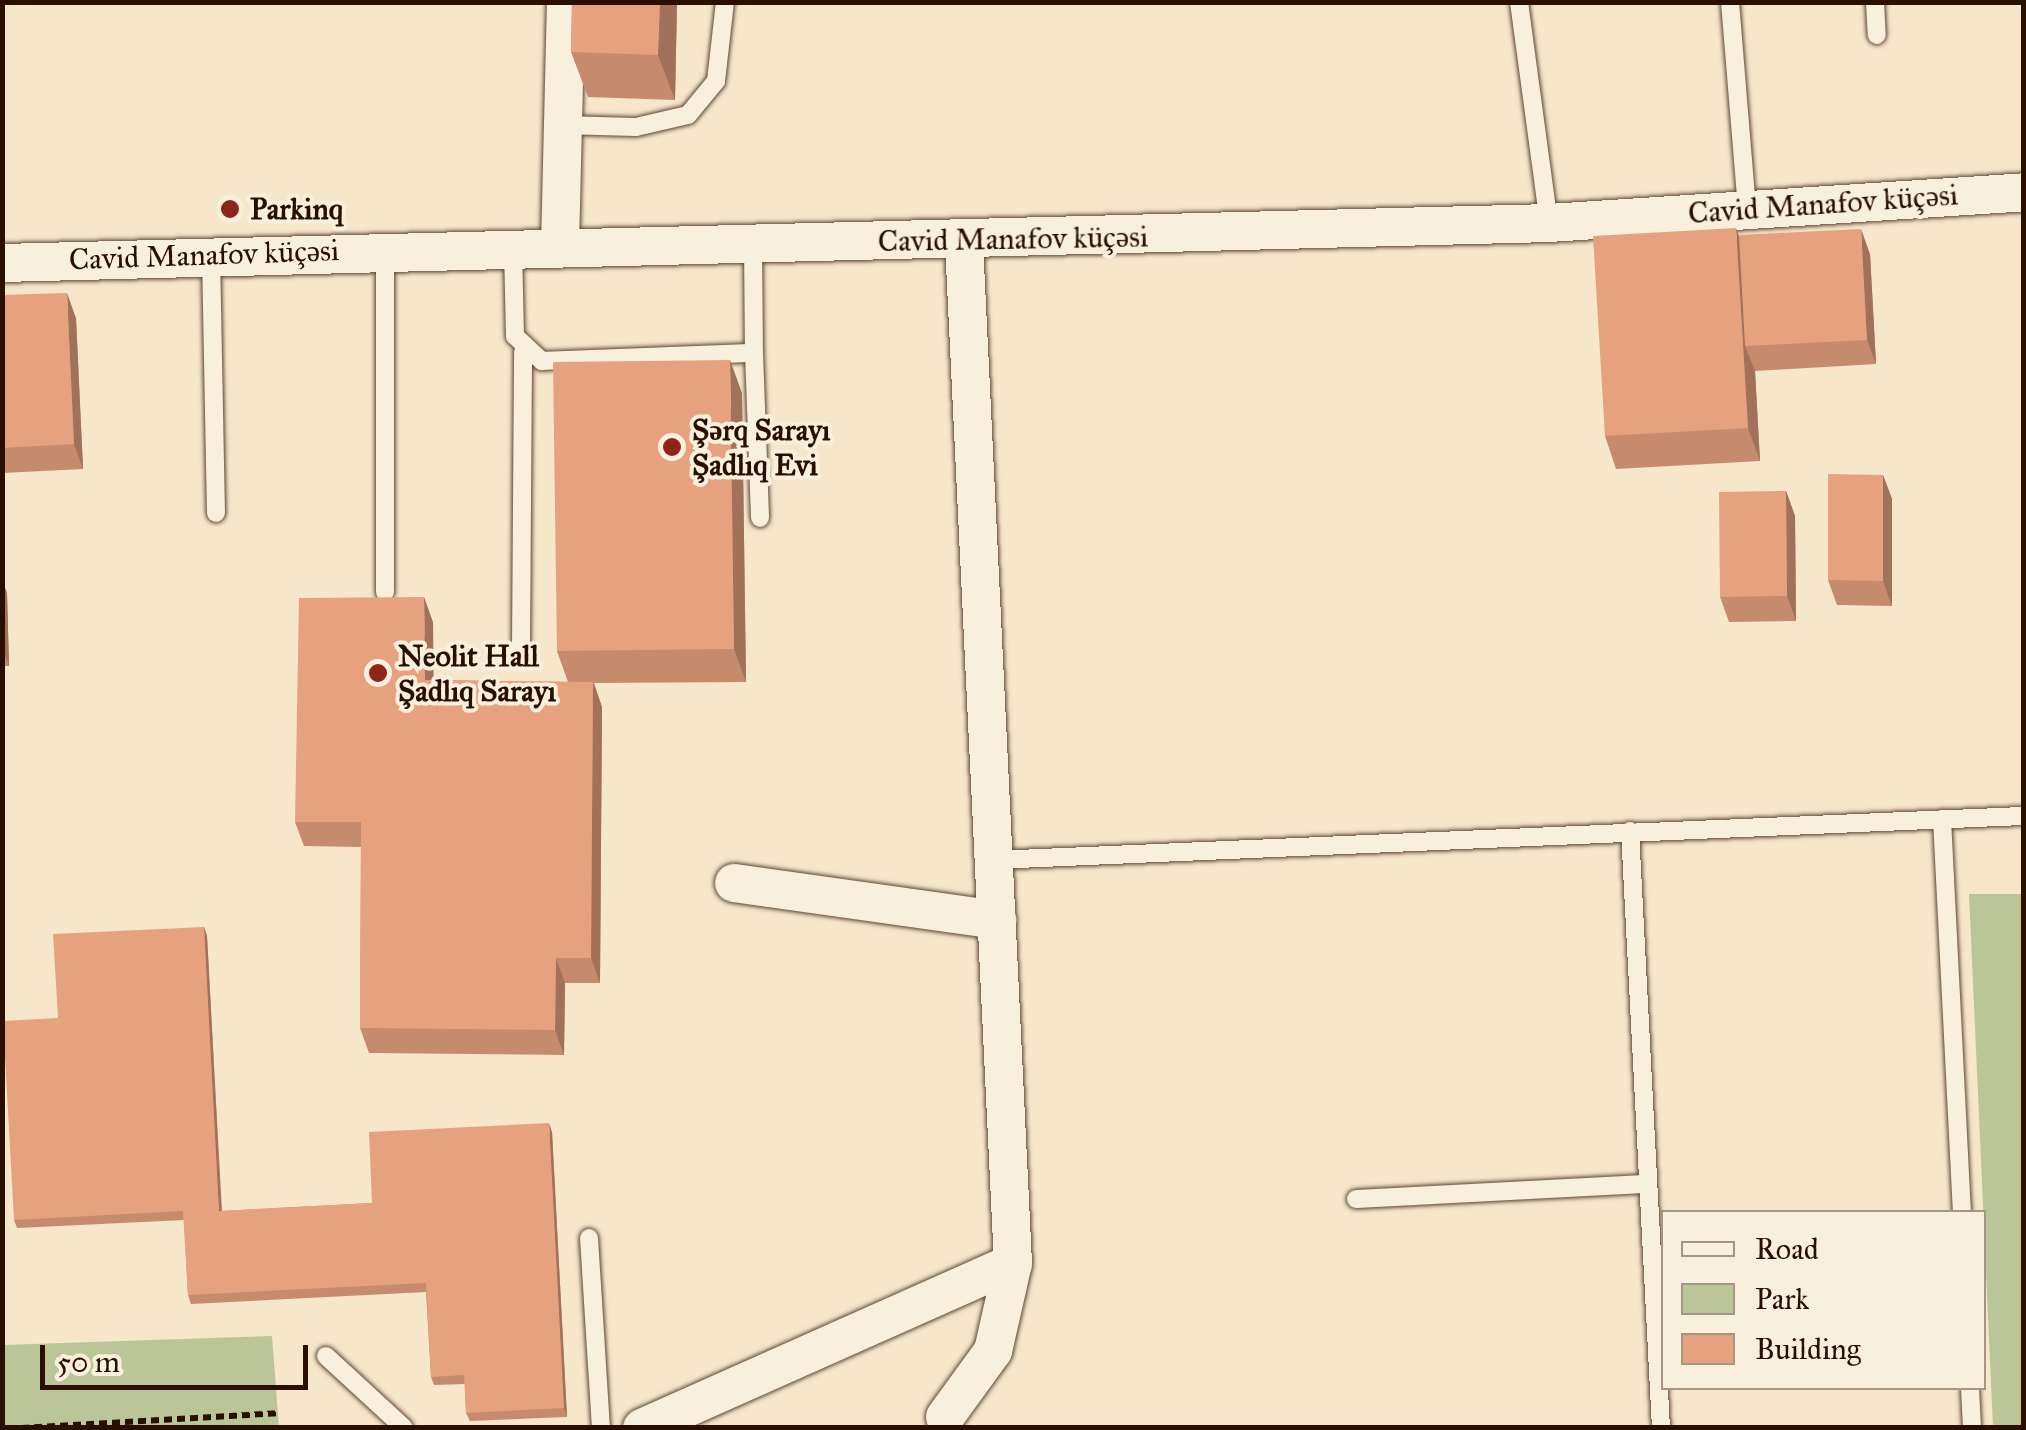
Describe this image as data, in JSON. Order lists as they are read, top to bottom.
{
  "streets": {
    "street": ["Cavid Manafov küçəsi"]
  },
  "places": ["Parkinq", "Şərq Sarayı Şadlıq Evi", "Neolit Hall Şadlıq Sarayı"],
  "legend": ["Road", "Park", "Building"],
  "scale_bar": "50 m"
}
